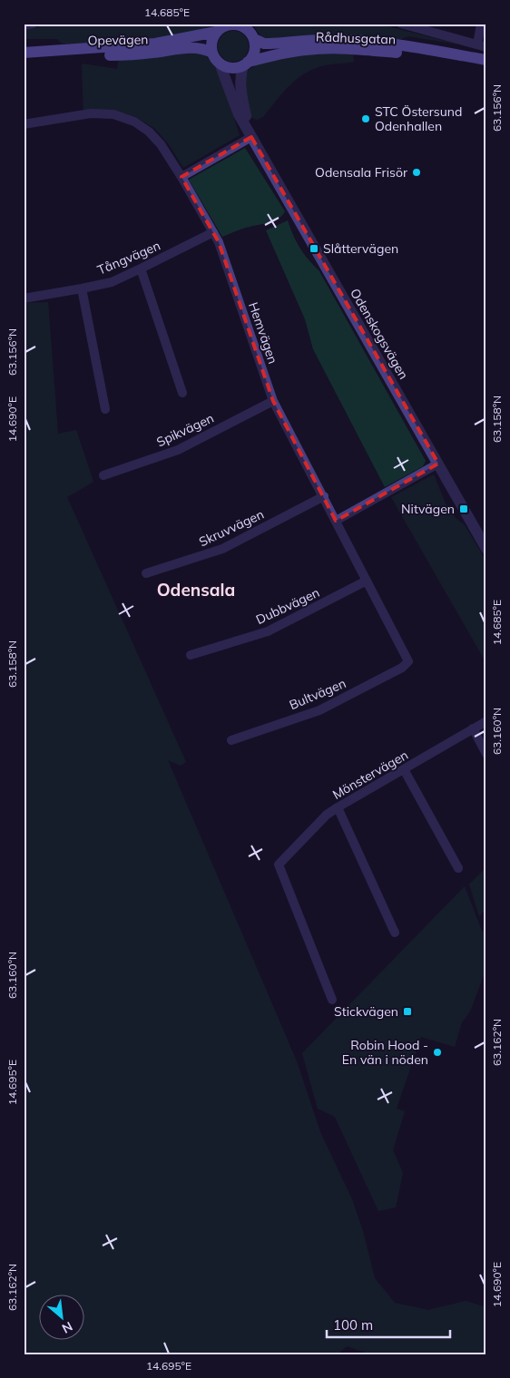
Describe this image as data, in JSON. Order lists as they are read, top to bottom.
{
  "streets": {
    "main road": ["Rådhusgatan", "Opevägen"],
    "street": [
      "Tångvägen",
      "Hemvägen",
      "Odenskogsvägen",
      "Spikvägen",
      "Skruvvägen",
      "Dubbvägen",
      "Bultvägen",
      "Mönstervägen"
    ]
  },
  "crossings": [
    ["Rådhusgatan", "Opevägen"],
    ["Rådhusgatan", "Odenskogsvägen"],
    ["Opevägen", "Odenskogsvägen"],
    ["Tångvägen", "Hemvägen"],
    ["Hemvägen", "Spikvägen"],
    ["Hemvägen", "Skruvvägen"],
    ["Hemvägen", "Dubbvägen"],
    ["Hemvägen", "Bultvägen"]
  ],
  "districts": ["Odensala"],
  "places": {
    "other": ["STC Östersund Odenhallen", "Odensala Frisör", "Robin Hood - En vän i nöden"],
    "transit": ["Slåttervägen", "Nitvägen", "Stickvägen"]
  },
  "scale_bar": "100 m",
  "north": "bottom right",
  "coordinates": [
    "14.685°E",
    "63.156°N",
    "63.158°N",
    "14.690°E",
    "63.160°N",
    "63.162°N",
    "14.695°E"
  ]
}
